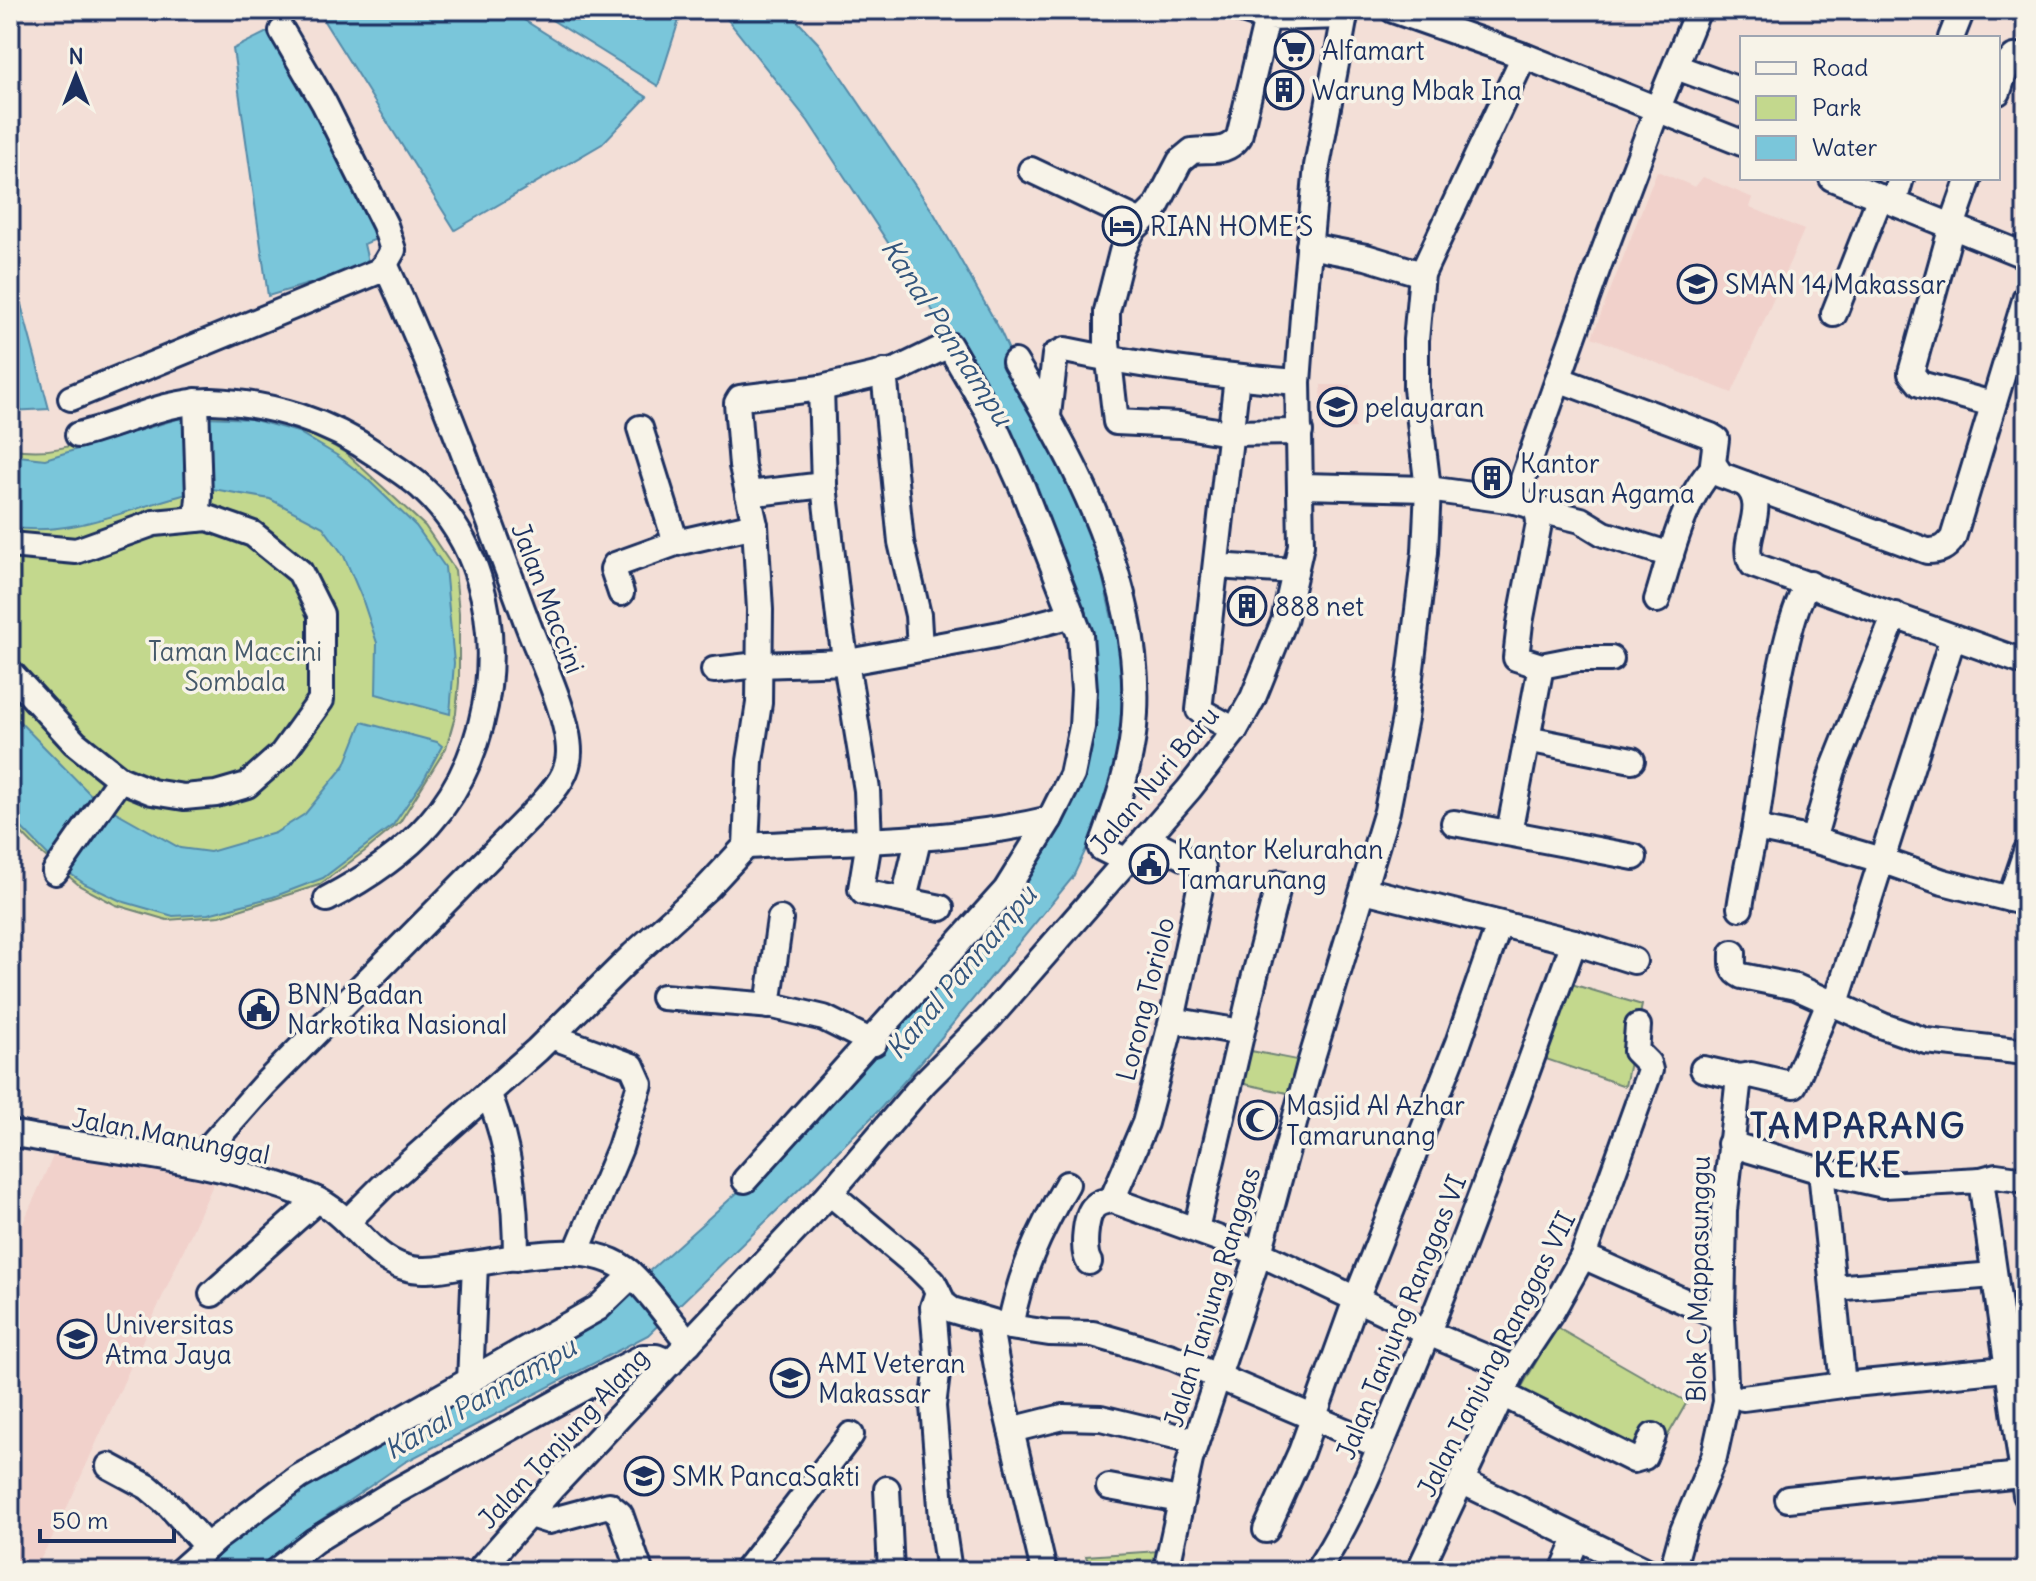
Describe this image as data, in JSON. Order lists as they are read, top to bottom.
{
  "streets": {
    "street": [
      "Jalan Maccini",
      "Jalan Nuri Baru",
      "Lorong Toriolo",
      "Jalan Manunggal",
      "Blok C Mappasunggu",
      "Jalan Tanjung Ranggas",
      "Jalan Tanjung Ranggas VI",
      "Jalan Tanjung Ranggas VII",
      "Jalan Tanjung Alang"
    ]
  },
  "crossings": [
    ["Jalan Maccini", "Jalan Manunggal"],
    ["Jalan Nuri Baru", "Lorong Toriolo"],
    ["Jalan Nuri Baru", "Jalan Manunggal"],
    ["Jalan Nuri Baru", "Jalan Tanjung Alang"],
    ["Jalan Manunggal", "Jalan Tanjung Alang"]
  ],
  "districts": ["TAMPARANG KEKE"],
  "water": ["Kanal Pannampu"],
  "parks": ["Taman Maccini Sombala"],
  "places": {
    "supermarket": ["Alfamart"],
    "building": ["Warung Mbak Ina", "Kantor Urusan Agama", "888 net"],
    "hotel": ["RIAN HOME'S"],
    "school or university": [
      "SMAN 14 Makassar",
      "pelayaran",
      "Universitas Atma Jaya",
      "AMI Veteran Makassar",
      "SMK PancaSakti"
    ],
    "public building": ["Kantor Kelurahan Tamarunang", "BNN Badan Narkotika Nasional"],
    "mosque": ["Masjid Al Azhar Tamarunang"]
  },
  "legend": ["Road", "Park", "Water"],
  "scale_bar": "50 m",
  "north": "top"
}
